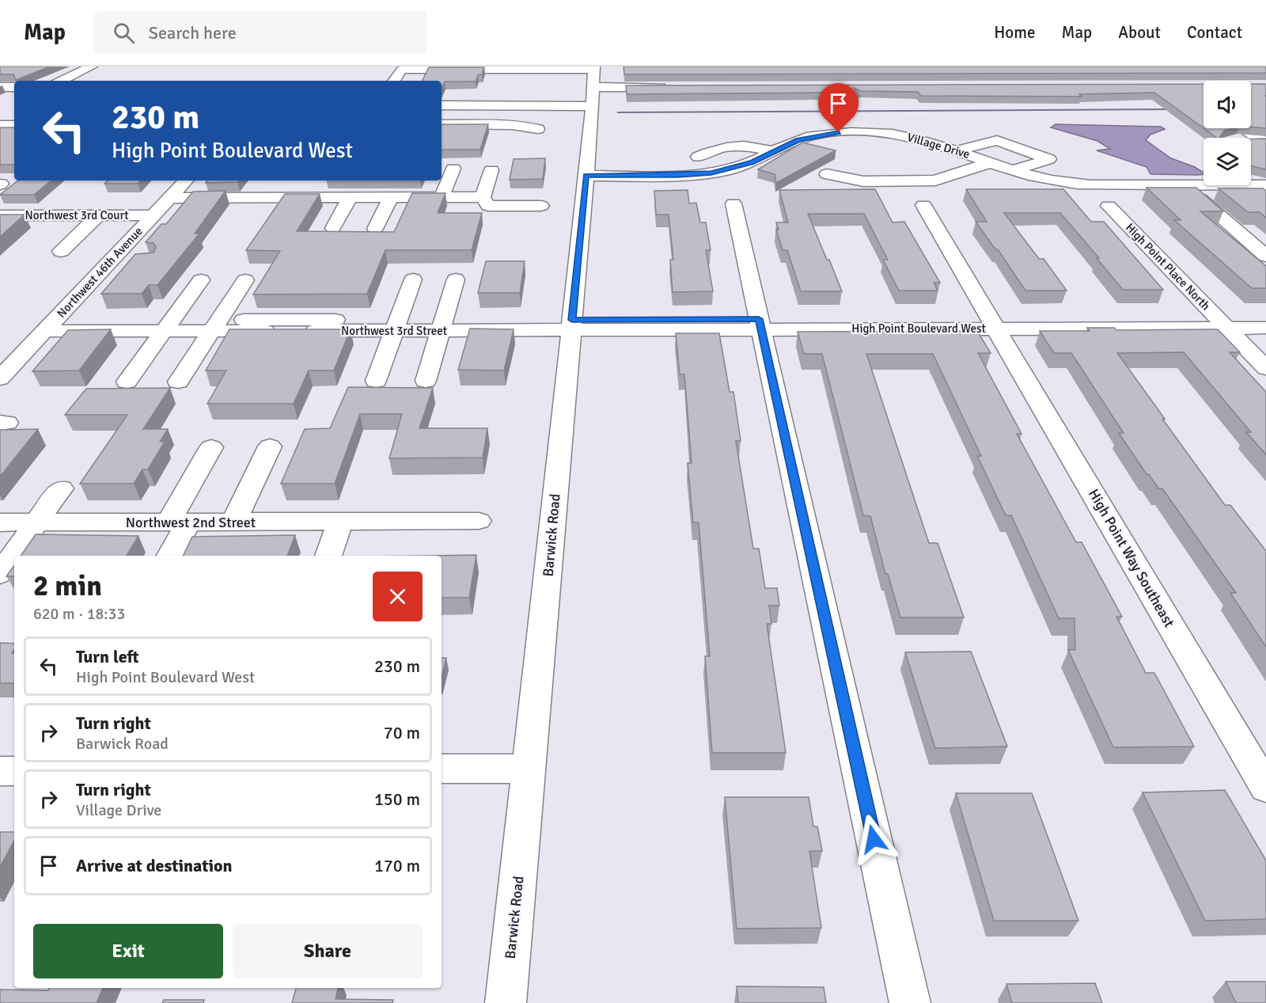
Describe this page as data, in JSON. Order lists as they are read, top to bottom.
{
  "streets": {
    "street": [
      "Village Drive",
      "Northwest 3rd Court",
      "High Point Place North",
      "Northwest 46th Avenue",
      "High Point Boulevard West",
      "Northwest 3rd Street",
      "Northwest 2nd Street",
      "Barwick Road",
      "High Point Way Southeast"
    ]
  },
  "crossings": [
    ["Village Drive", "Barwick Road"],
    ["Northwest 3rd Court", "Northwest 46th Avenue"],
    ["High Point Place North", "High Point Boulevard West"],
    ["Northwest 46th Avenue", "Northwest 3rd Street"],
    ["High Point Boulevard West", "Northwest 3rd Street"],
    ["High Point Boulevard West", "Barwick Road"],
    ["High Point Boulevard West", "High Point Way Southeast"],
    ["Northwest 3rd Street", "Barwick Road"]
  ],
  "page": {
    "header": "Map",
    "search": "Search here",
    "nav": [
      "Home",
      "Map",
      "About",
      "Contact"
    ],
    "turn": ["230 m", "High Point Boulevard West"],
    "heading": ["2 min", "620 m · 18:33"],
    "list": [
      {
        "name": "Turn left",
        "note": "High Point Boulevard West",
        "value": "230 m"
      },
      {
        "name": "Turn right",
        "note": "Barwick Road",
        "value": "70 m"
      },
      {
        "name": "Turn right",
        "note": "Village Drive",
        "value": "150 m"
      },
      {
        "name": "Arrive at destination",
        "value": "170 m"
      }
    ],
    "buttons": ["Exit", "Share"]
  }
}
